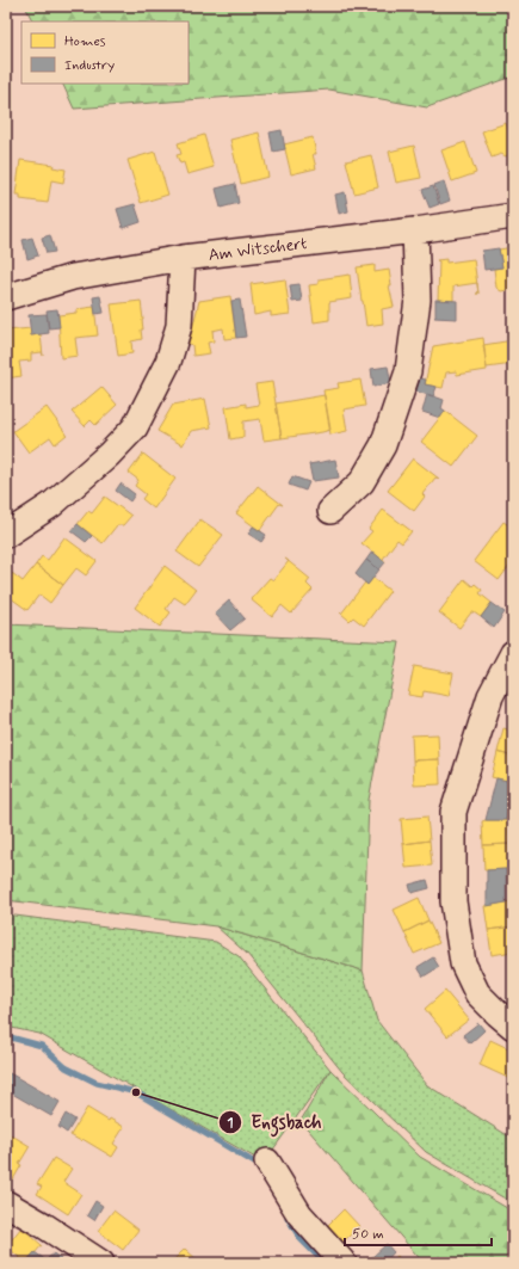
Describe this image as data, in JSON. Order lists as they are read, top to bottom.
{
  "streets": {
    "street": ["Am Witschert"]
  },
  "places": ["Engsbach"],
  "legend": ["Homes", "Industry"],
  "scale_bar": "50 m"
}
